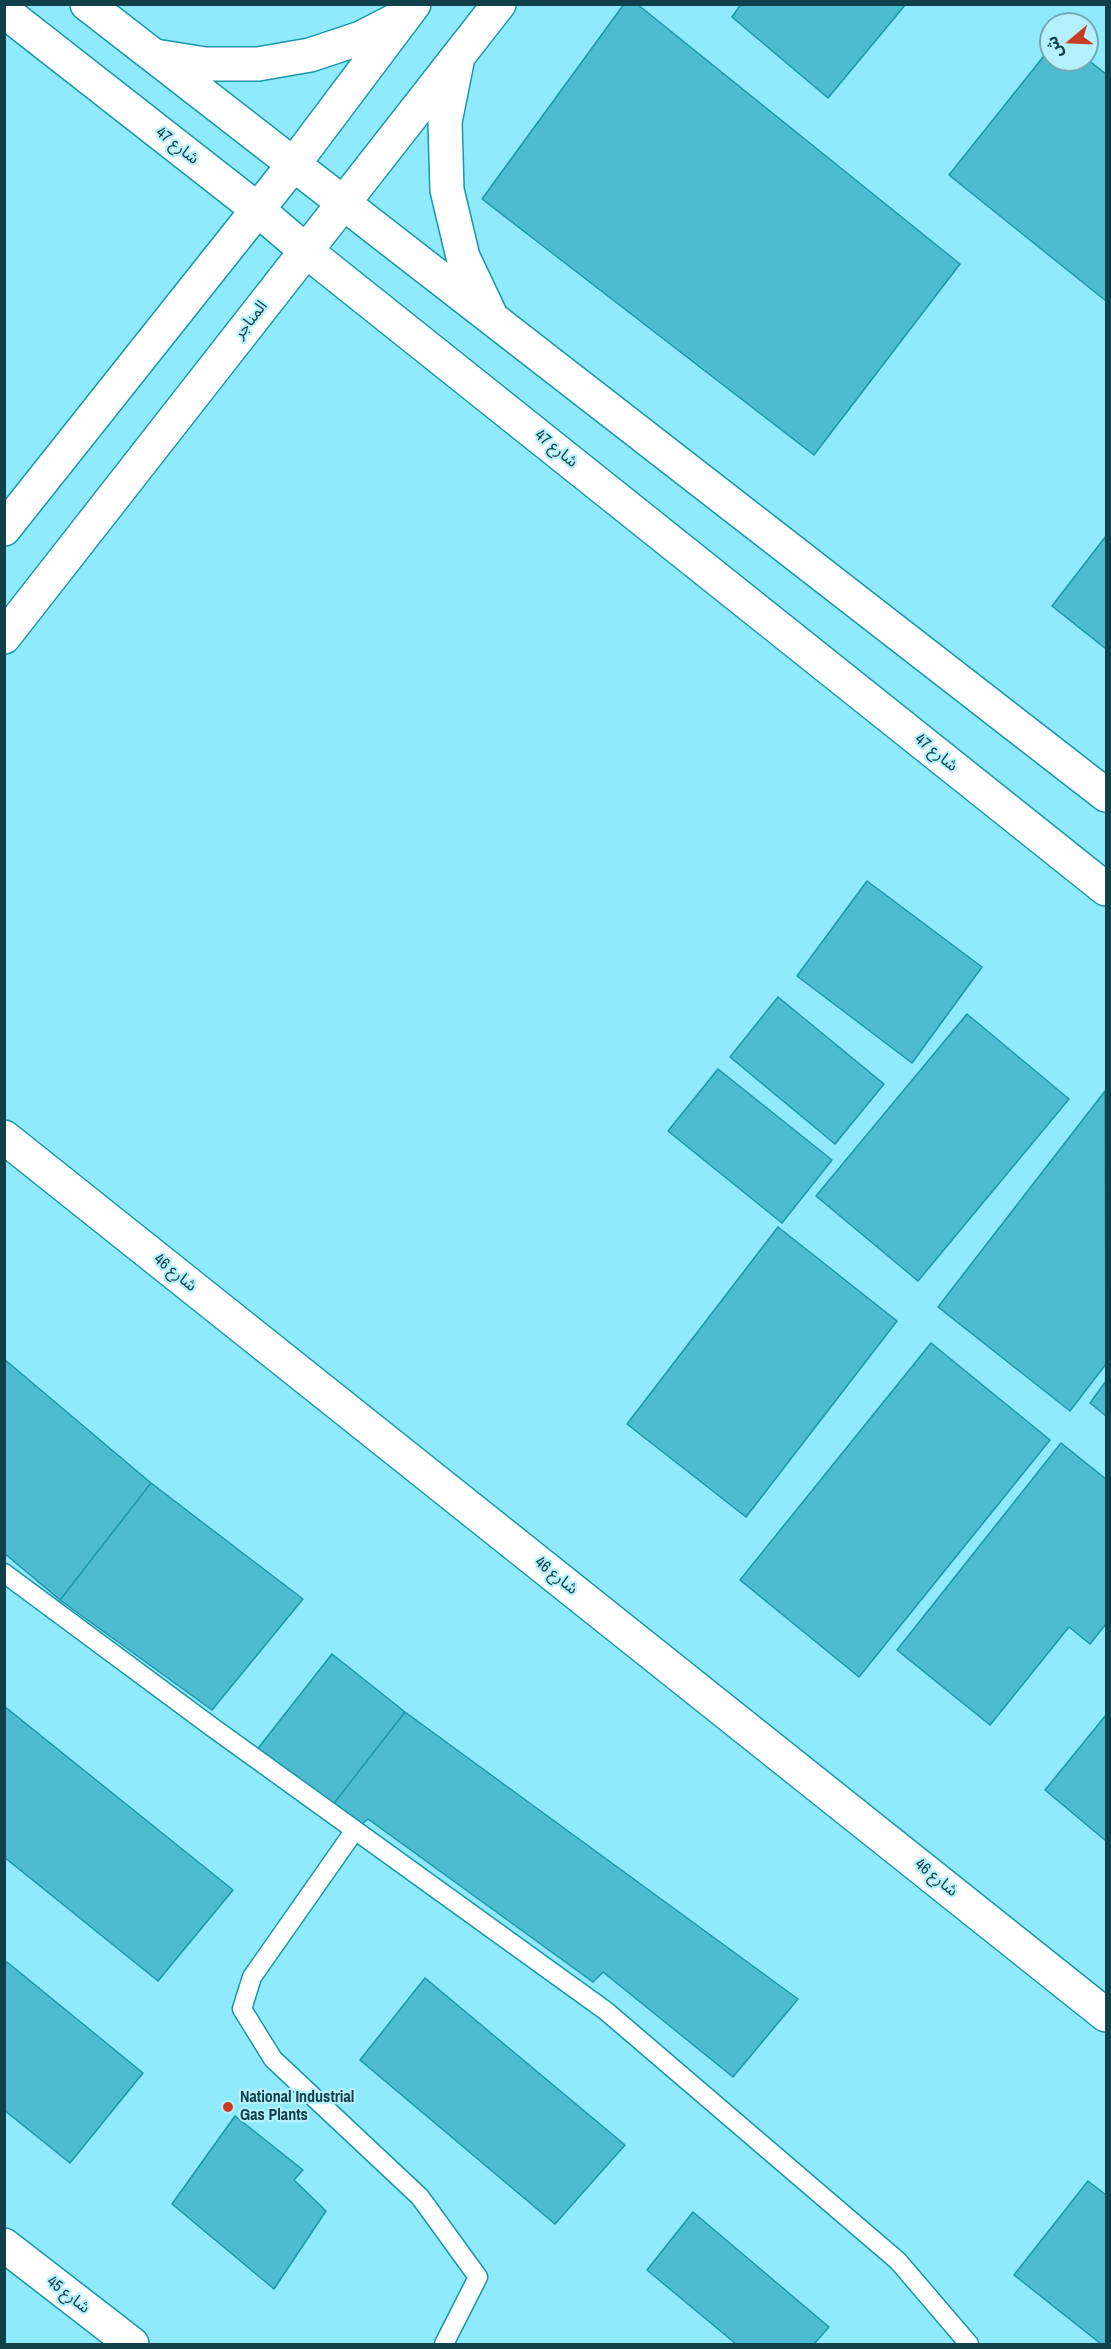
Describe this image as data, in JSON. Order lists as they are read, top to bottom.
{
  "streets": {
    "street": [
      "شارع 47",
      "المناجر",
      "شارع 46",
      "شارع 45"
    ]
  },
  "crossings": [
    ["شارع 47", "المناجر"]
  ],
  "places": ["National Industrial Gas Plants"],
  "north": "left"
}
